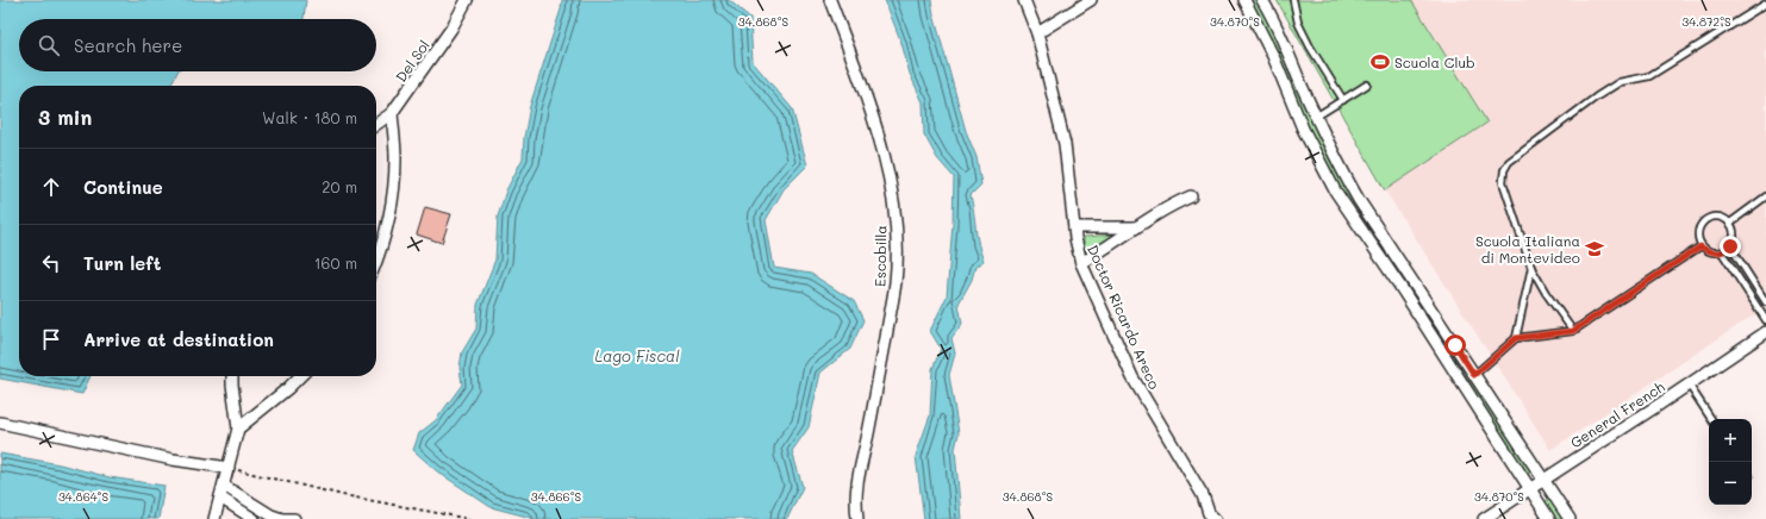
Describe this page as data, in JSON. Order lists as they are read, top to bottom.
{
  "streets": {
    "street": [
      "Del Sol",
      "Escobilla",
      "Doctor Ricardo Areco",
      "General French"
    ]
  },
  "water": ["Lago Fiscal"],
  "places": {
    "sports": ["Scuola Club"],
    "school or university": ["Scuola Italiana di Montevideo"]
  },
  "page": {
    "search": "Search here",
    "heading": ["3 min", "Walk · 180 m"],
    "list": [
      ["Continue", "20 m"],
      ["Turn left", "160 m"],
      "Arrive at destination"
    ],
    "map_buttons": ["+", "−"]
  },
  "coordinates": [
    "34.872°S",
    "34.868°S",
    "34.870°S",
    "34.864°S",
    "34.866°S"
  ]
}
